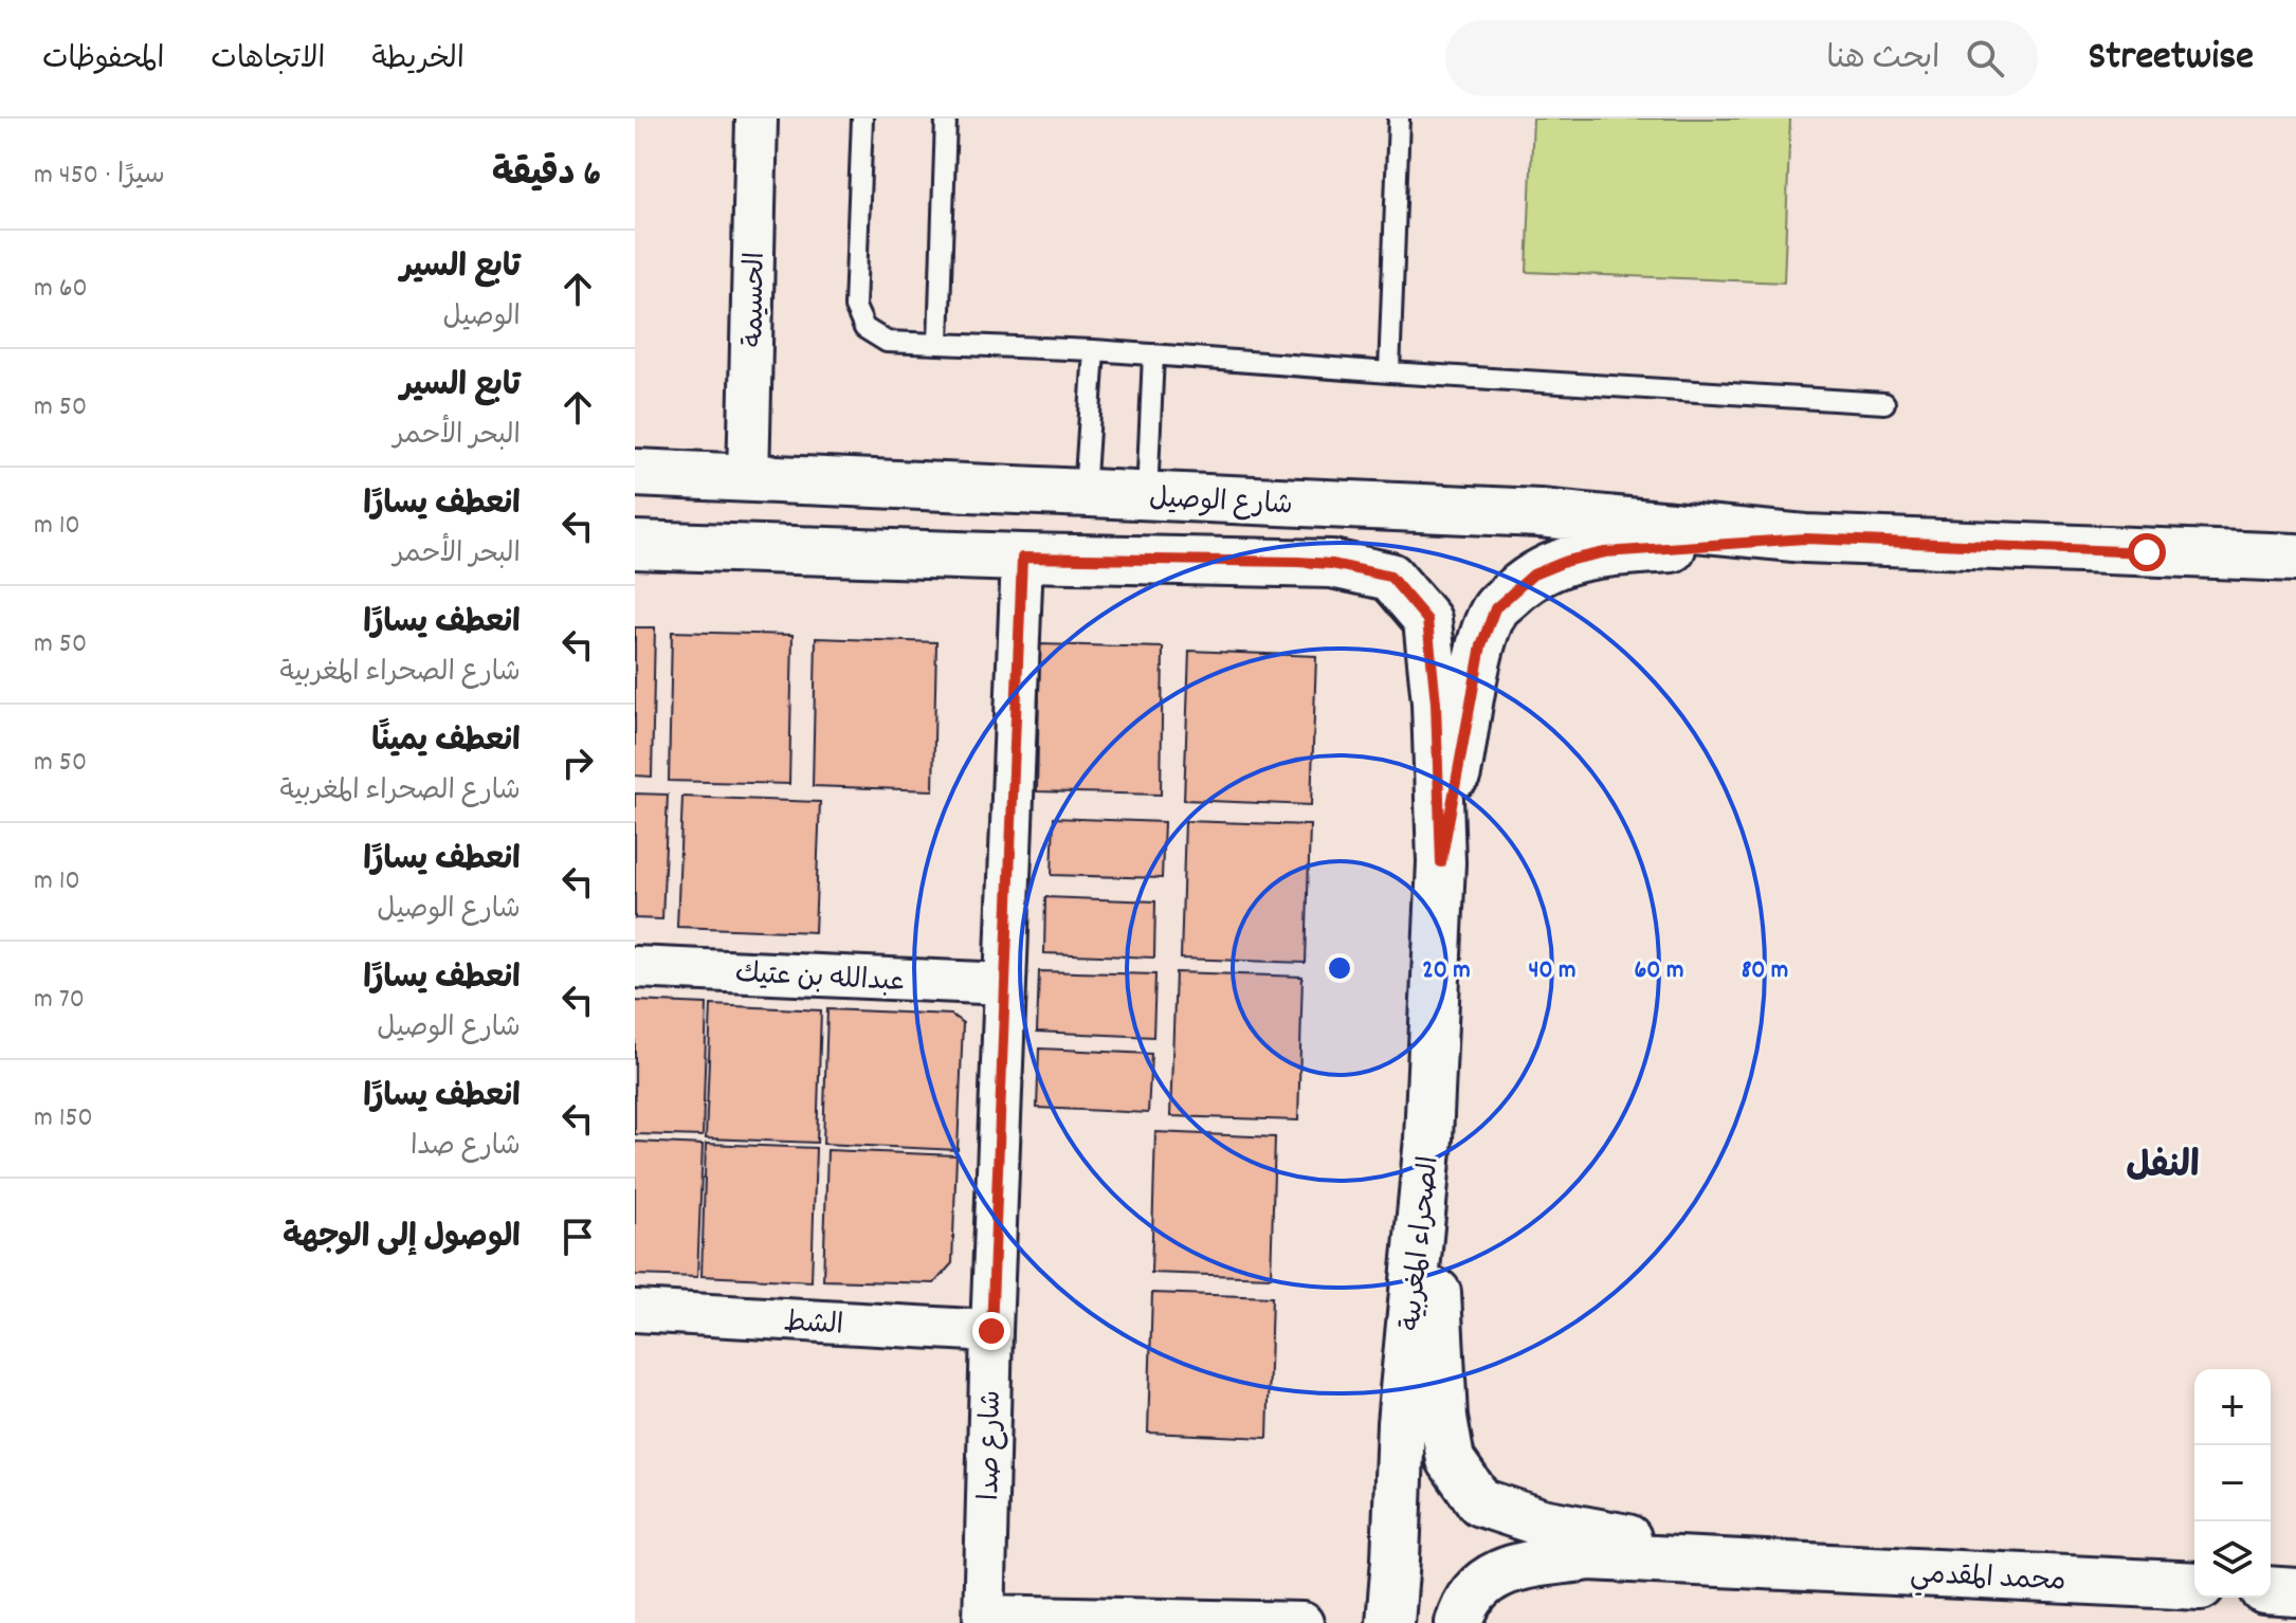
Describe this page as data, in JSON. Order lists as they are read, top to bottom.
{
  "streets": {
    "street": [
      "الحسيمة",
      "شارع الوصيل",
      "عبدالله بن عتيك",
      "الصحراء المغربية",
      "الشط",
      "شارع صدا",
      "محمد المقدمي"
    ]
  },
  "crossings": [
    ["الحسيمة", "شارع الوصيل"],
    ["عبدالله بن عتيك", "شارع صدا"],
    ["الصحراء المغربية", "محمد المقدمي"],
    ["الشط", "شارع صدا"]
  ],
  "districts": ["النفل"],
  "page": {
    "header": "Streetwise",
    "search": "ابحث هنا",
    "nav": ["الخريطة", "الاتجاهات", "المحفوظات"],
    "heading": ["6 دقيقة", "سيرًا · 450 m"],
    "list": [
      ["تابع السير", "الوصيل", "60 m"],
      ["تابع السير", "البحر الأحمر", "50 m"],
      ["انعطف يسارًا", "البحر الأحمر", "10 m"],
      ["انعطف يسارًا", "شارع الصحراء المغربية", "50 m"],
      ["انعطف يمينًا", "شارع الصحراء المغربية", "50 m"],
      ["انعطف يسارًا", "شارع الوصيل", "10 m"],
      ["انعطف يسارًا", "شارع الوصيل", "70 m"],
      ["انعطف يسارًا", "شارع صدا", "150 m"],
      "الوصول إلى الوجهة"
    ],
    "map_buttons": ["+", "−"]
  },
  "rings": [
    "20 m",
    "40 m",
    "60 m",
    "80 m"
  ]
}
